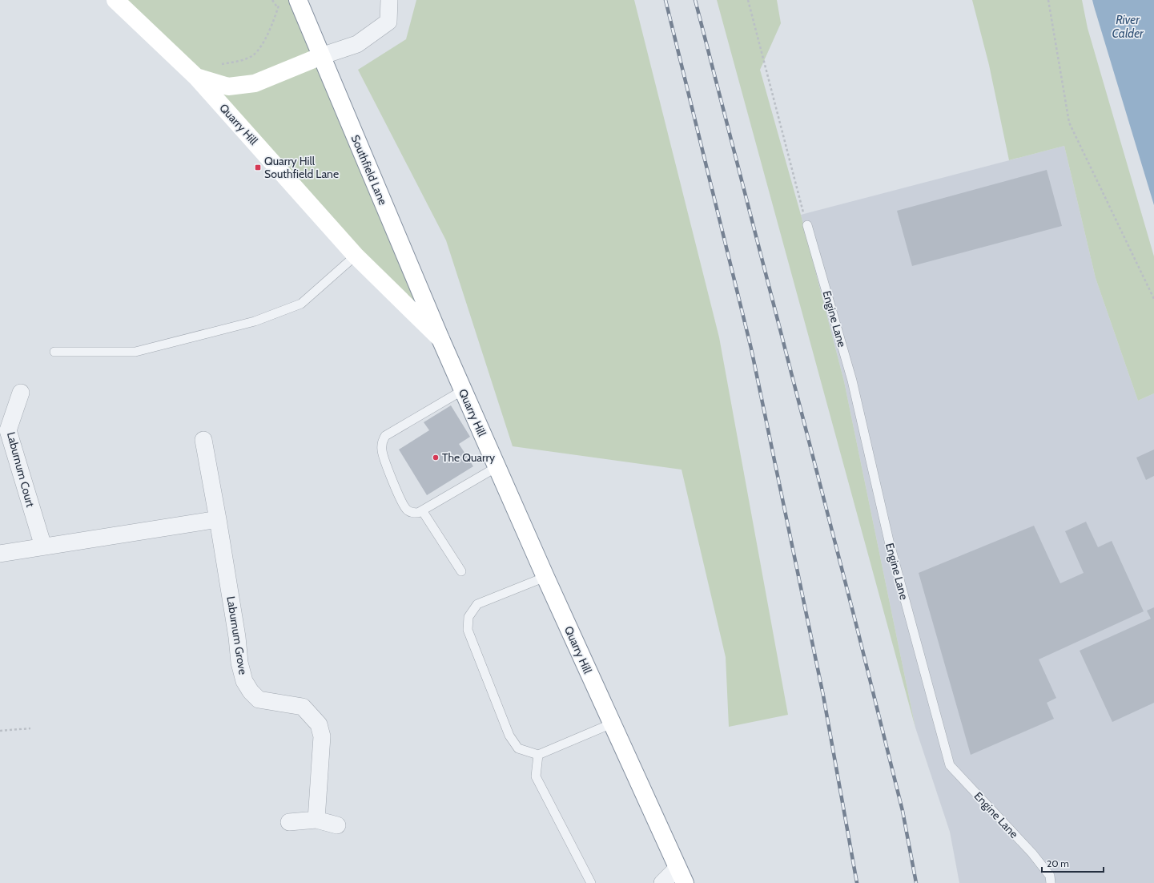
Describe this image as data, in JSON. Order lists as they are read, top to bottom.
{
  "streets": {
    "main road": ["Quarry Hill", "Southfield Lane"],
    "street": ["Laburnum Court", "Laburnum Grove"],
    "lane": ["Engine Lane"]
  },
  "crossings": [
    ["Quarry Hill", "Southfield Lane"]
  ],
  "water": ["River Calder"],
  "places": {
    "transit": ["Quarry Hill Southfield Lane"],
    "other": ["The Quarry"]
  },
  "scale_bar": "20 m"
}
